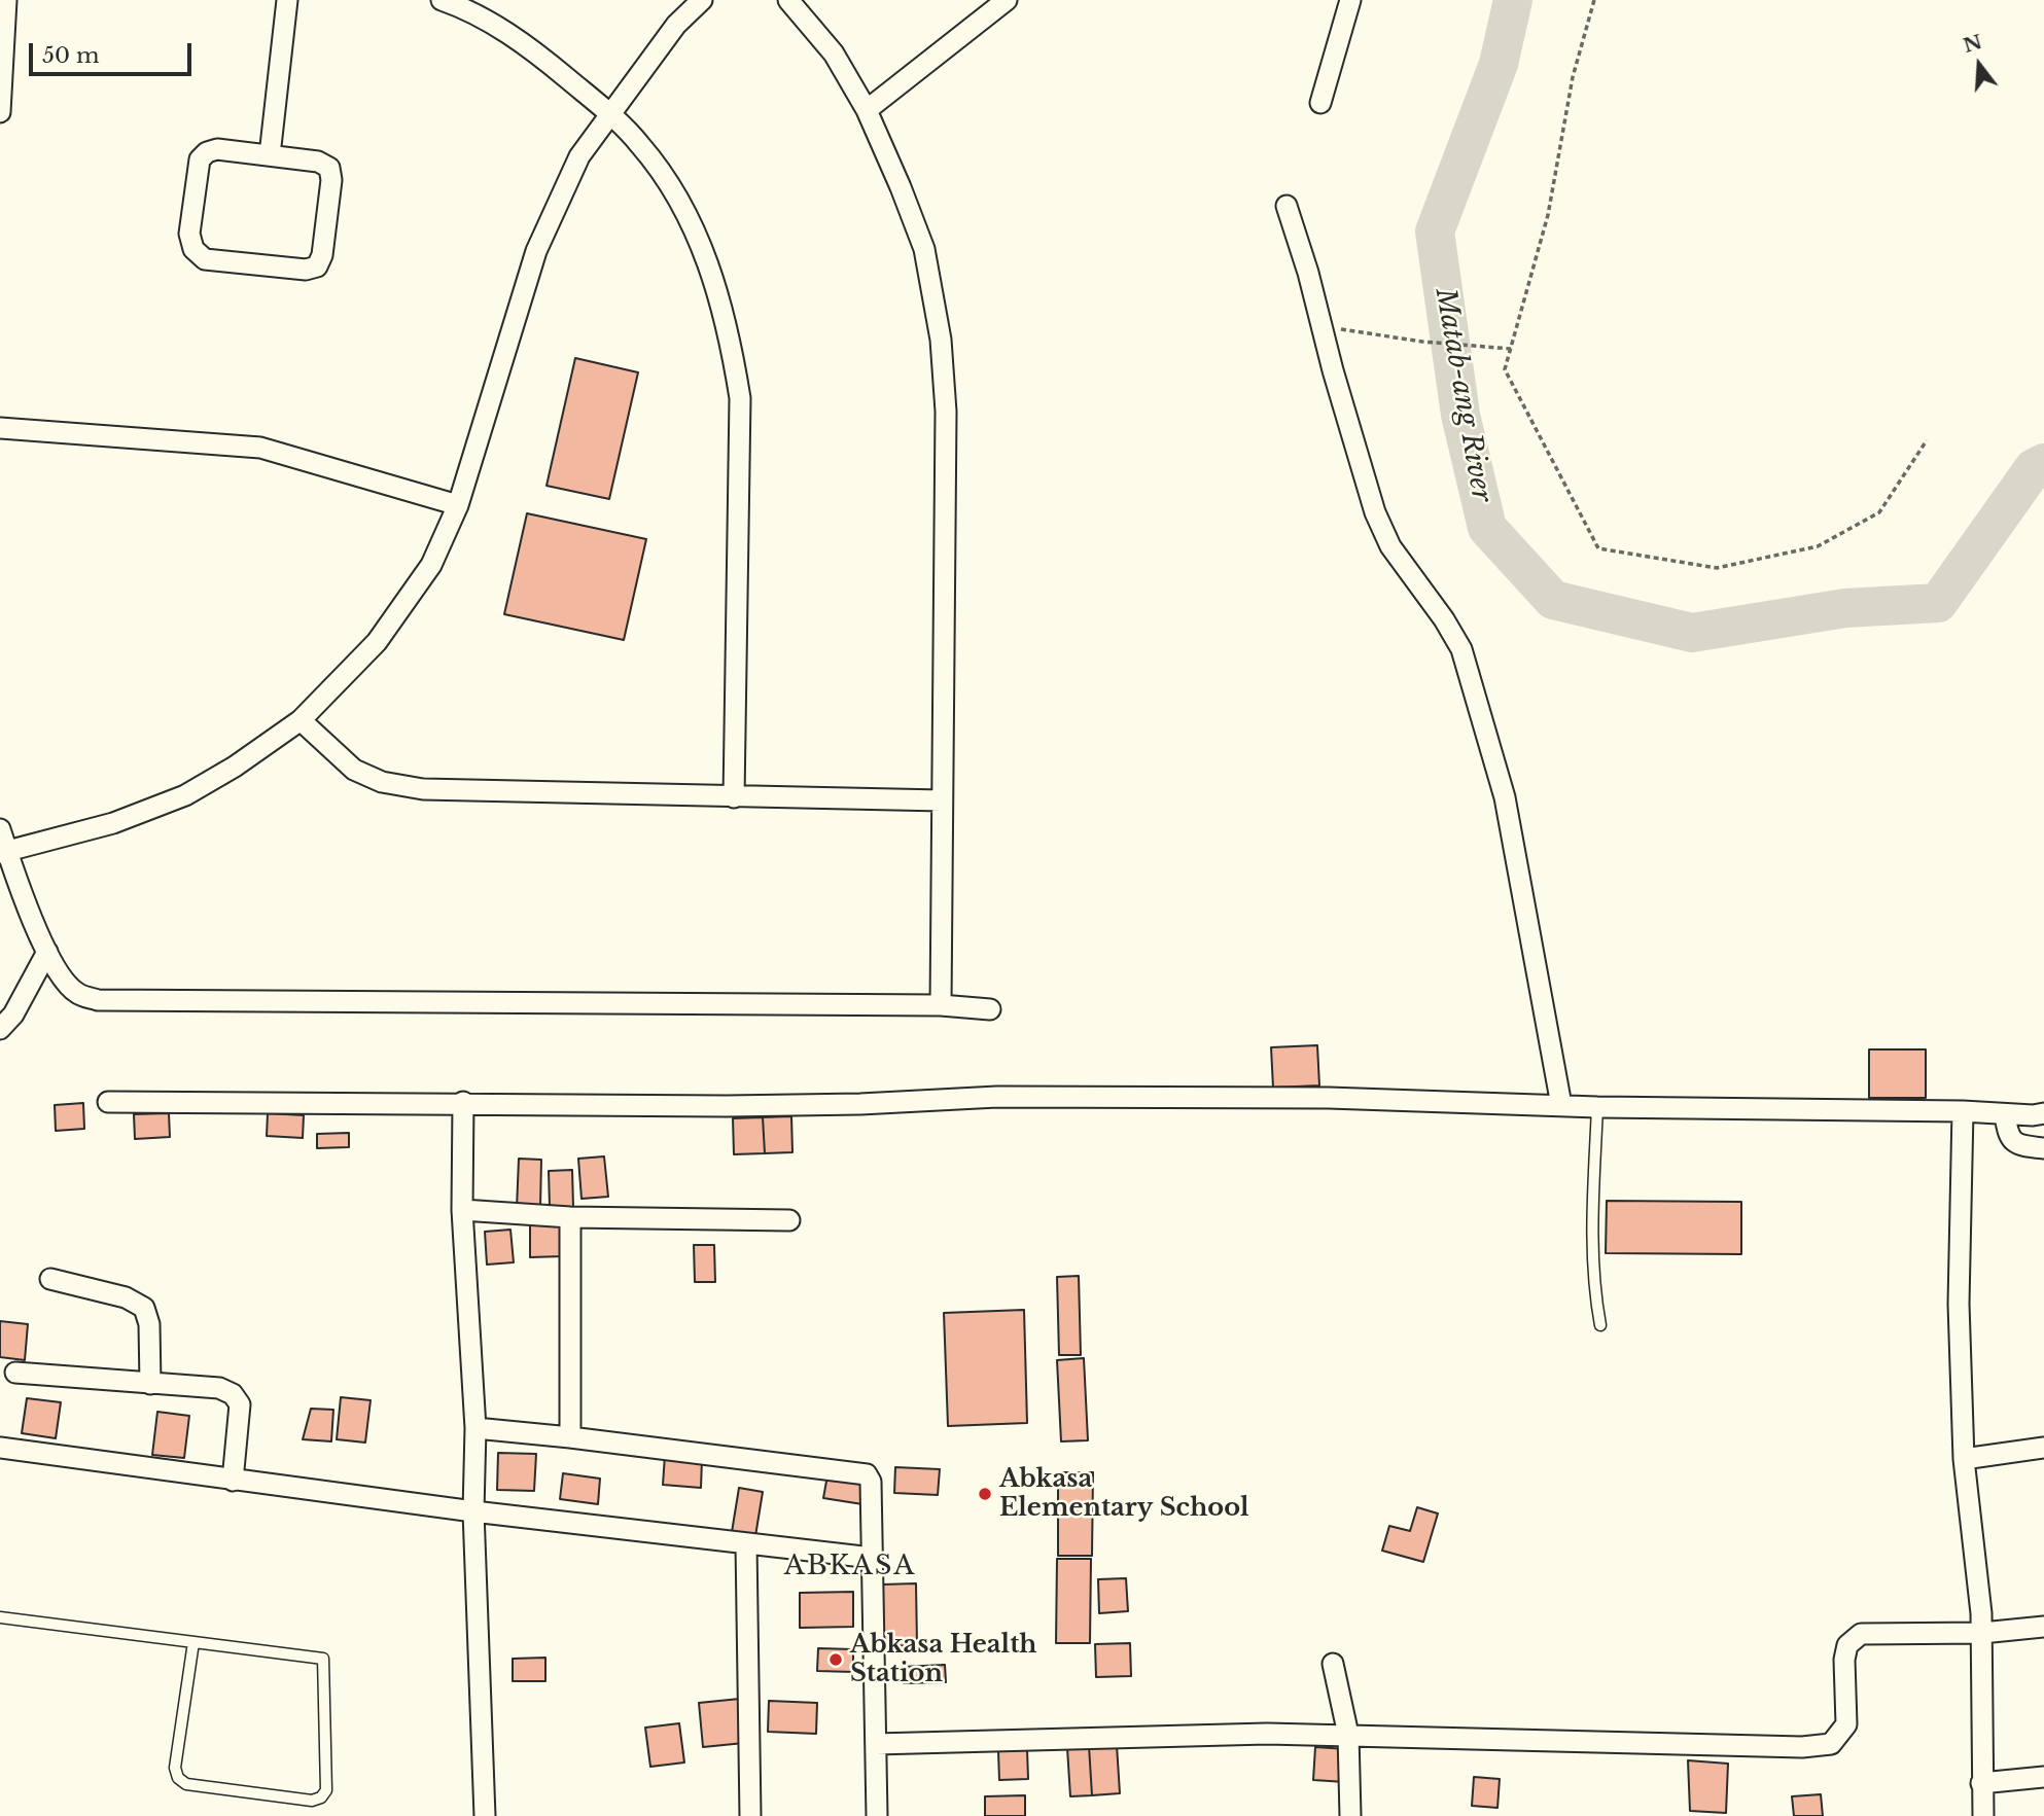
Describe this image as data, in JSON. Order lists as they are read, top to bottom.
{
  "districts": ["ABKASA"],
  "water": ["Matab-ang River"],
  "places": ["Abkasa Elementary School", "Abkasa Health Station"],
  "scale_bar": "50 m",
  "north": "top"
}
